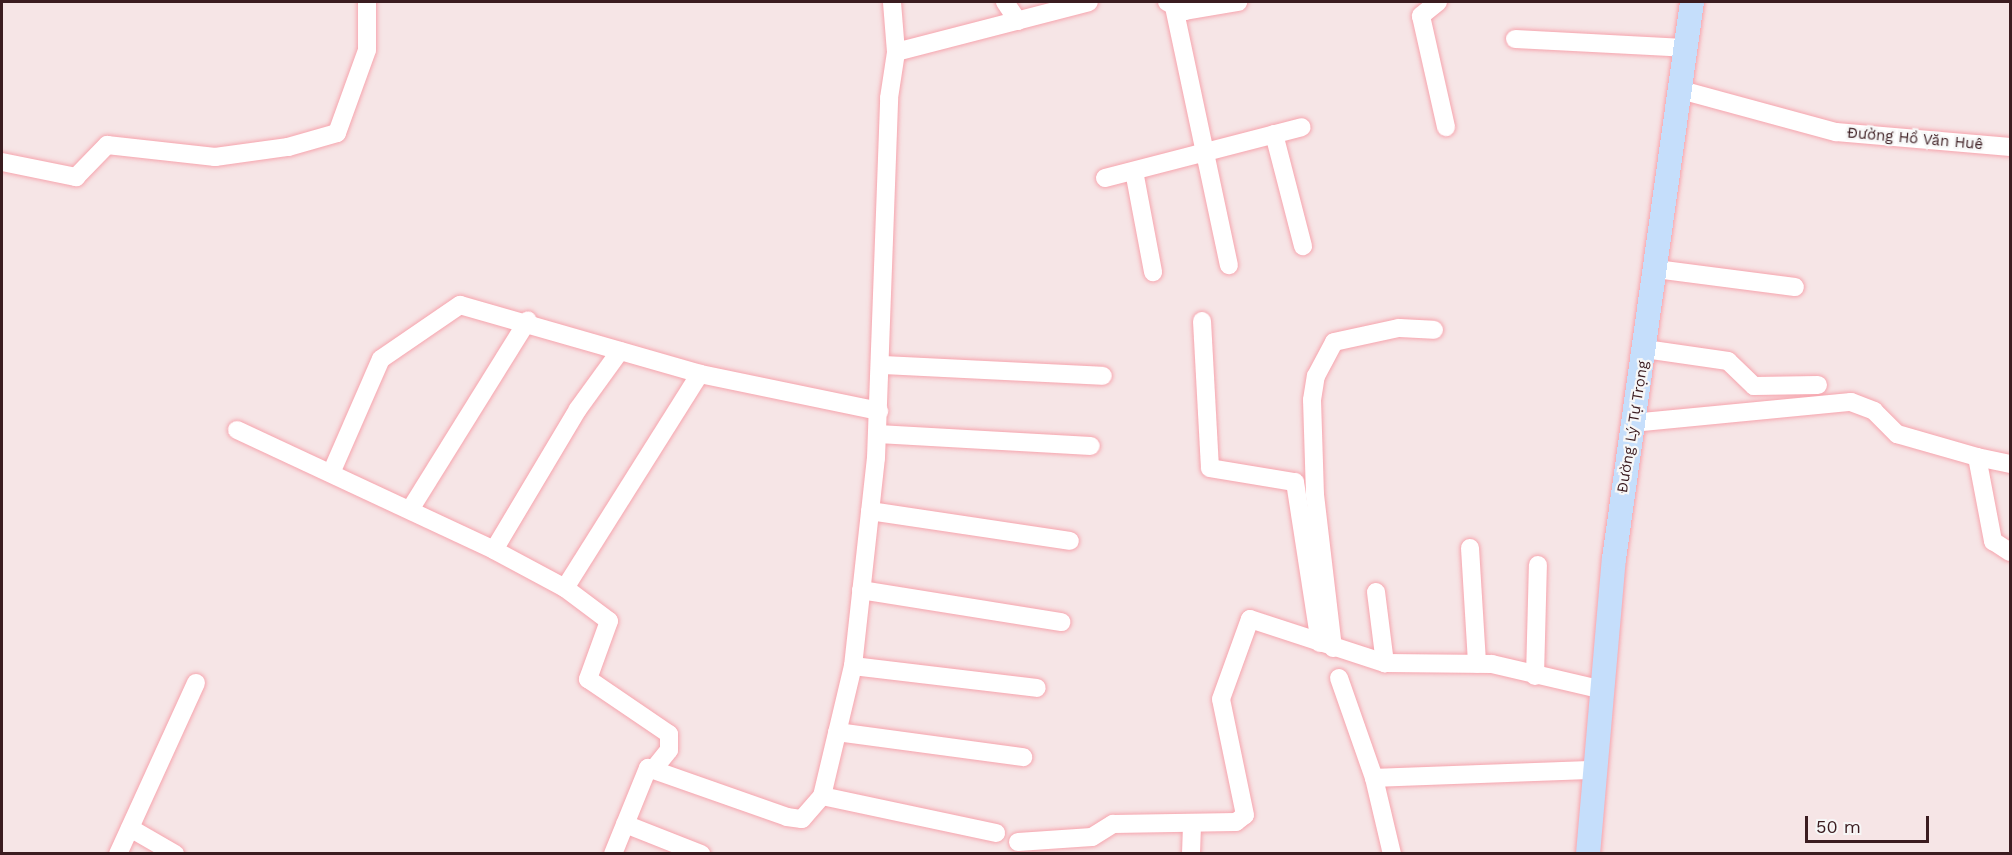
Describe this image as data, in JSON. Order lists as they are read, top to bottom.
{
  "streets": {
    "main road": ["Đường Lý Tự Trọng"],
    "street": ["Đường Hồ Văn Huê"]
  },
  "crossings": [
    ["Đường Hồ Văn Huê", "Đường Lý Tự Trọng"]
  ],
  "scale_bar": "50 m"
}
